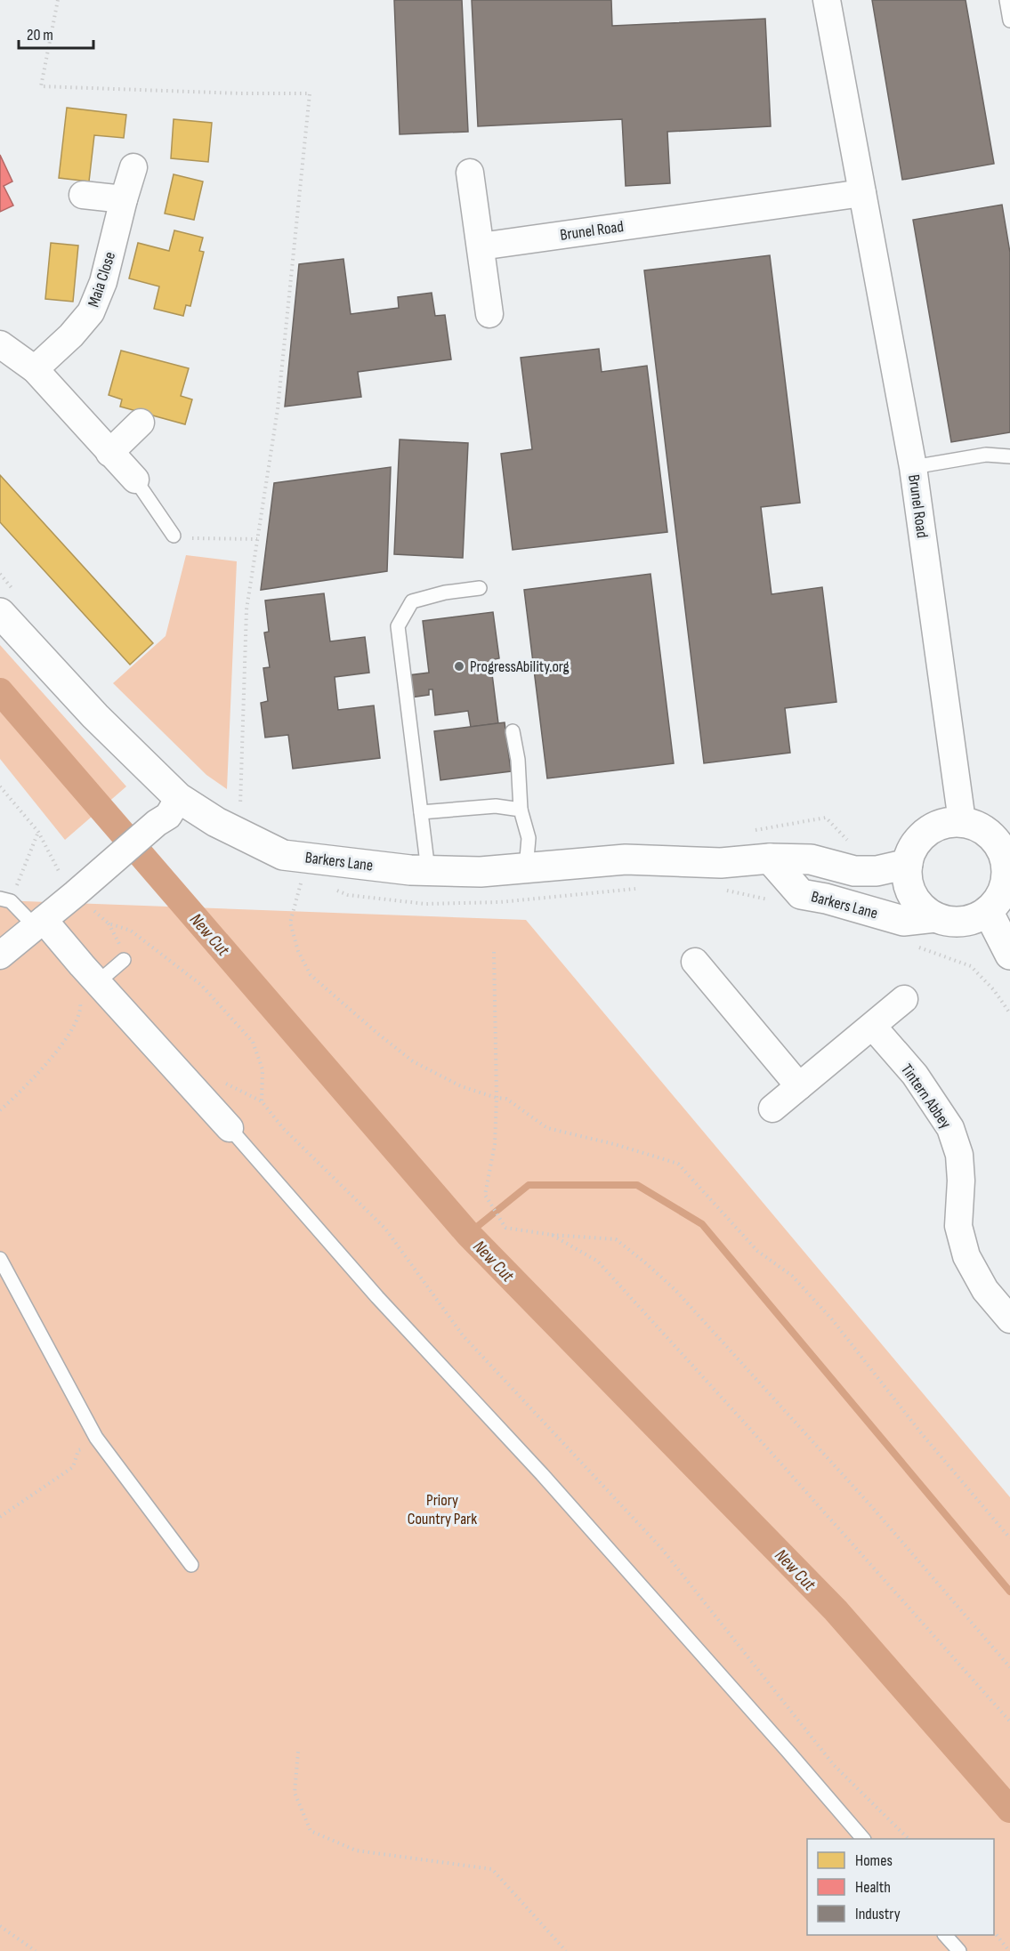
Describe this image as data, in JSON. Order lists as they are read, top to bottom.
{
  "streets": {
    "street": [
      "Brunel Road",
      "Maia Close",
      "Barkers Lane",
      "Tintern Abbey"
    ]
  },
  "crossings": [
    ["Brunel Road", "Barkers Lane"]
  ],
  "water": ["New Cut"],
  "parks": ["Priory Country Park"],
  "places": ["ProgressAbility.org"],
  "legend": ["Homes", "Health", "Industry"],
  "scale_bar": "20 m"
}
